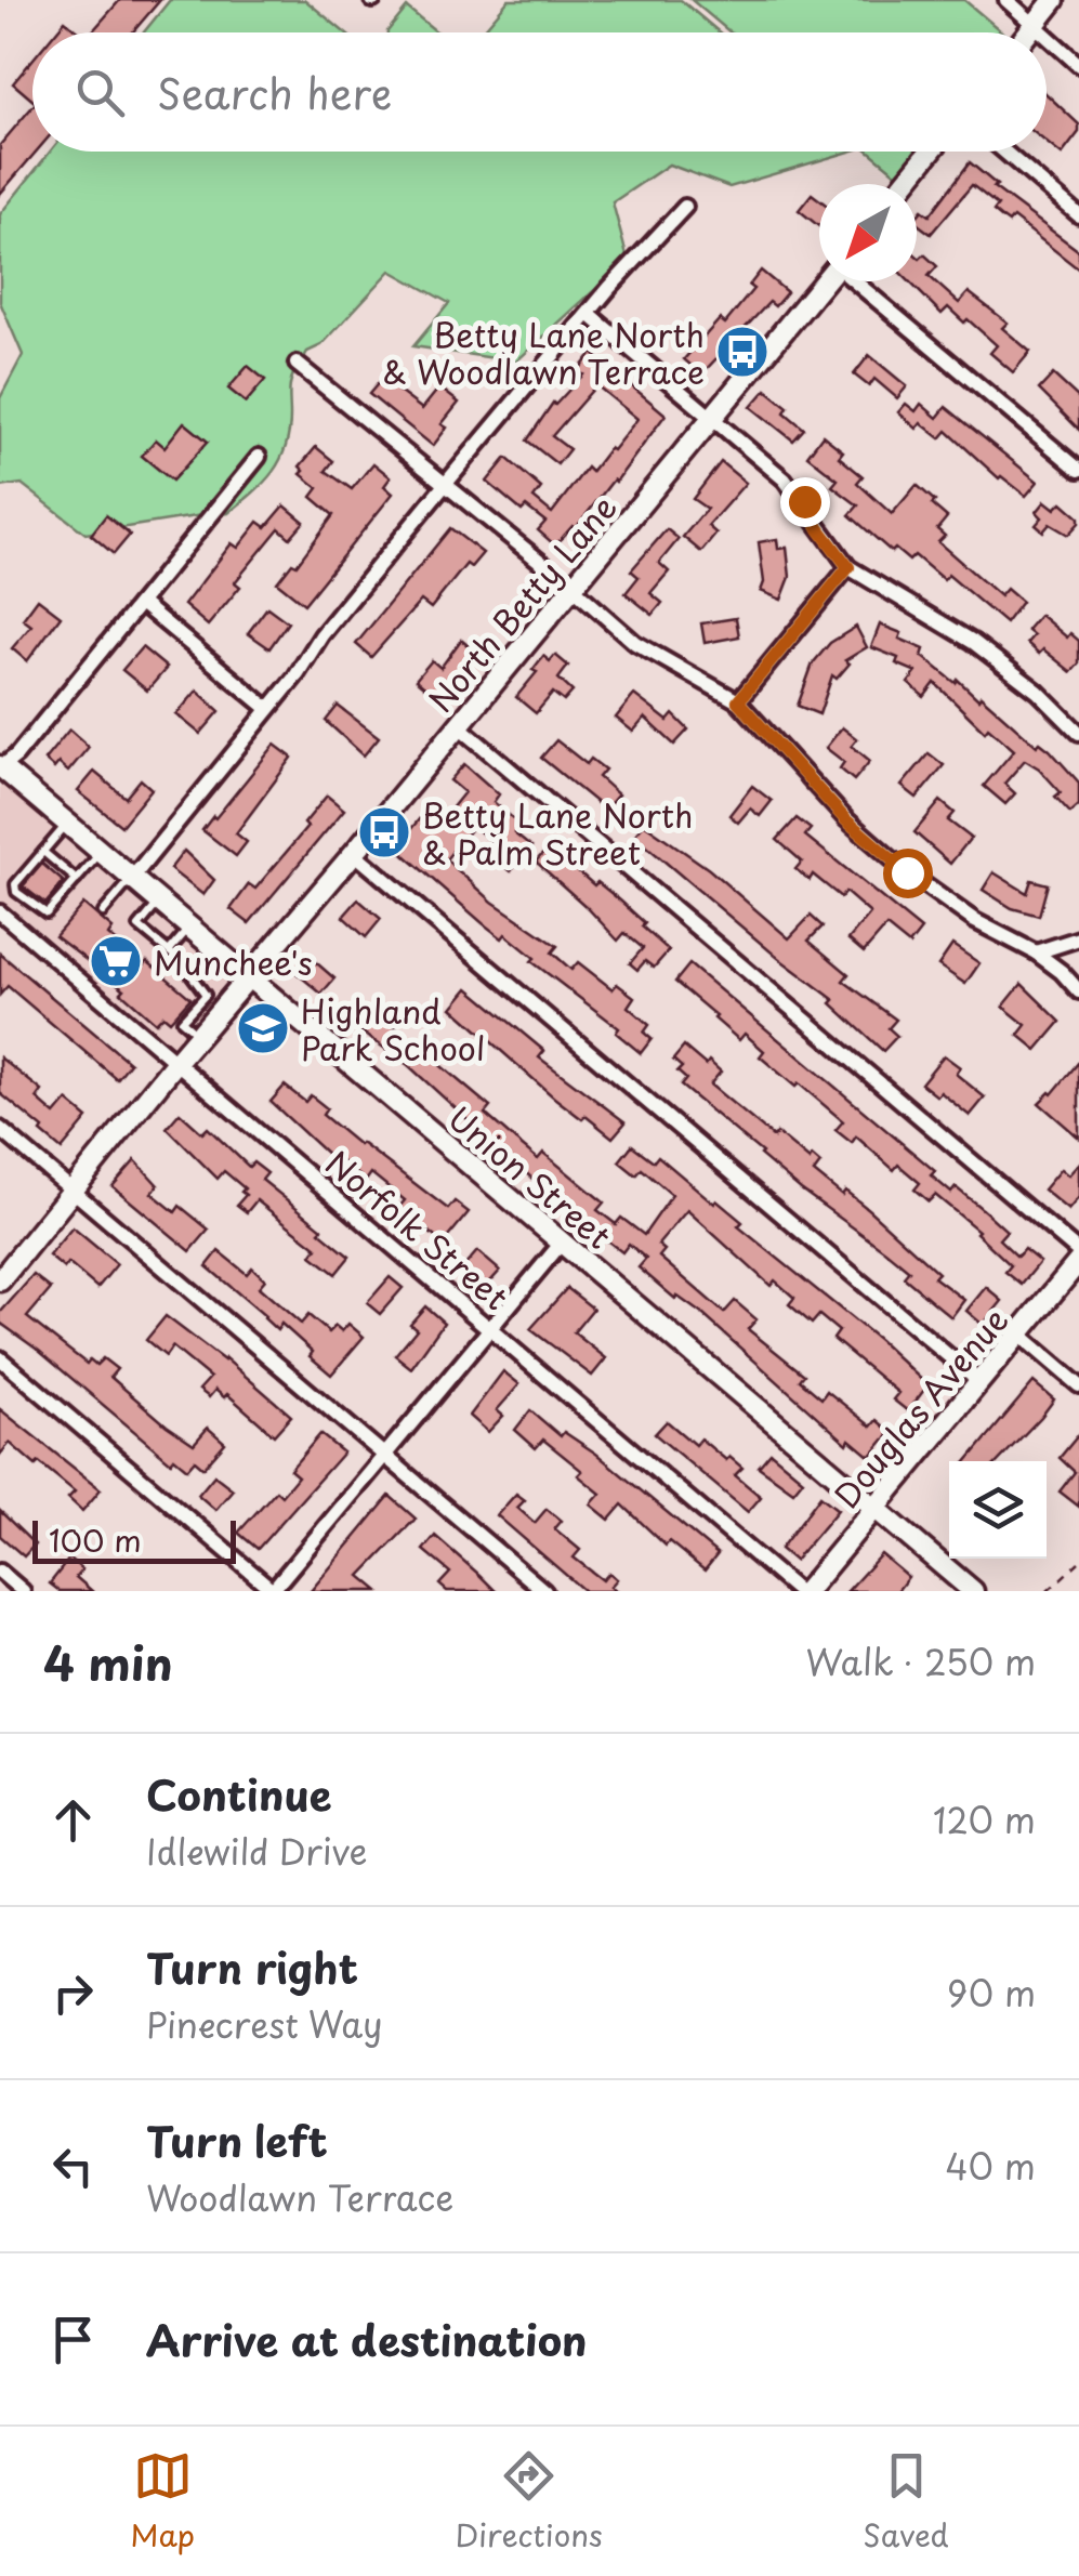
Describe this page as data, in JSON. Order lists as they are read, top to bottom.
{
  "streets": {
    "street": [
      "North Betty Lane",
      "Union Street",
      "Norfolk Street",
      "Douglas Avenue"
    ]
  },
  "crossings": [
    ["North Betty Lane", "Union Street"],
    ["North Betty Lane", "Norfolk Street"],
    ["Union Street", "Douglas Avenue"],
    ["Norfolk Street", "Douglas Avenue"]
  ],
  "places": {
    "bus stop": ["Betty Lane North & Woodlawn Terrace", "Betty Lane North & Palm Street"],
    "supermarket": ["Munchee's"],
    "school or university": ["Highland Park School"]
  },
  "scale_bar": "100 m",
  "north": "bottom left",
  "page": {
    "search": "Search here",
    "scale": "100 m",
    "heading": ["4 min", "Walk · 250 m"],
    "list": [
      ["Continue", "Idlewild Drive", "120 m"],
      ["Turn right", "Pinecrest Way", "90 m"],
      ["Turn left", "Woodlawn Terrace", "40 m"],
      "Arrive at destination"
    ],
    "nav": ["Map", "Directions", "Saved"]
  }
}
